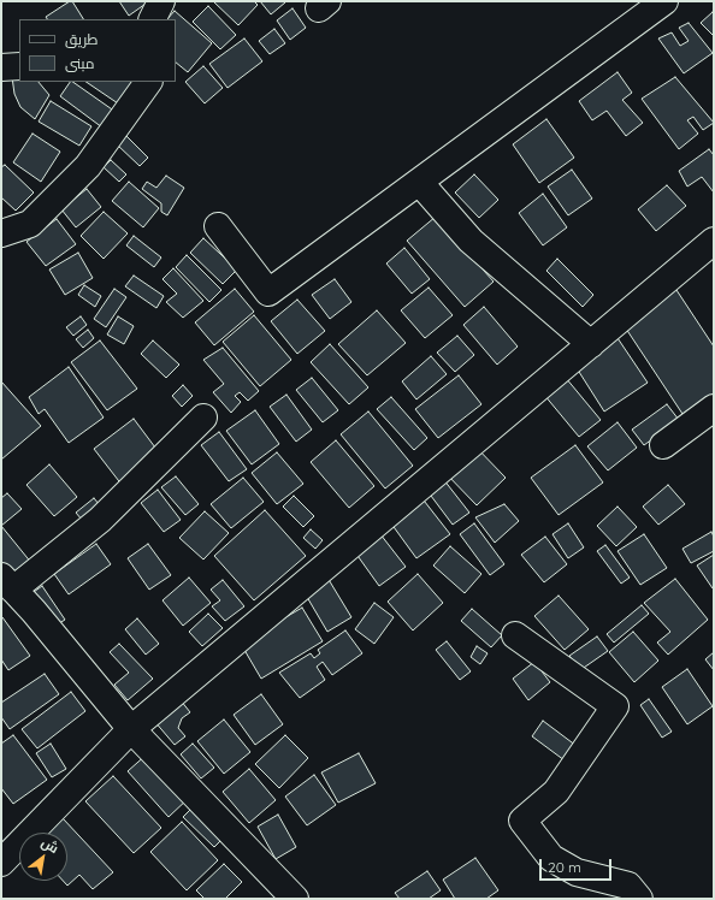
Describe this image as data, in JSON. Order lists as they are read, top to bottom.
{
  "legend": ["طريق", "مبنى"],
  "scale_bar": "20 m",
  "north": "top right"
}
